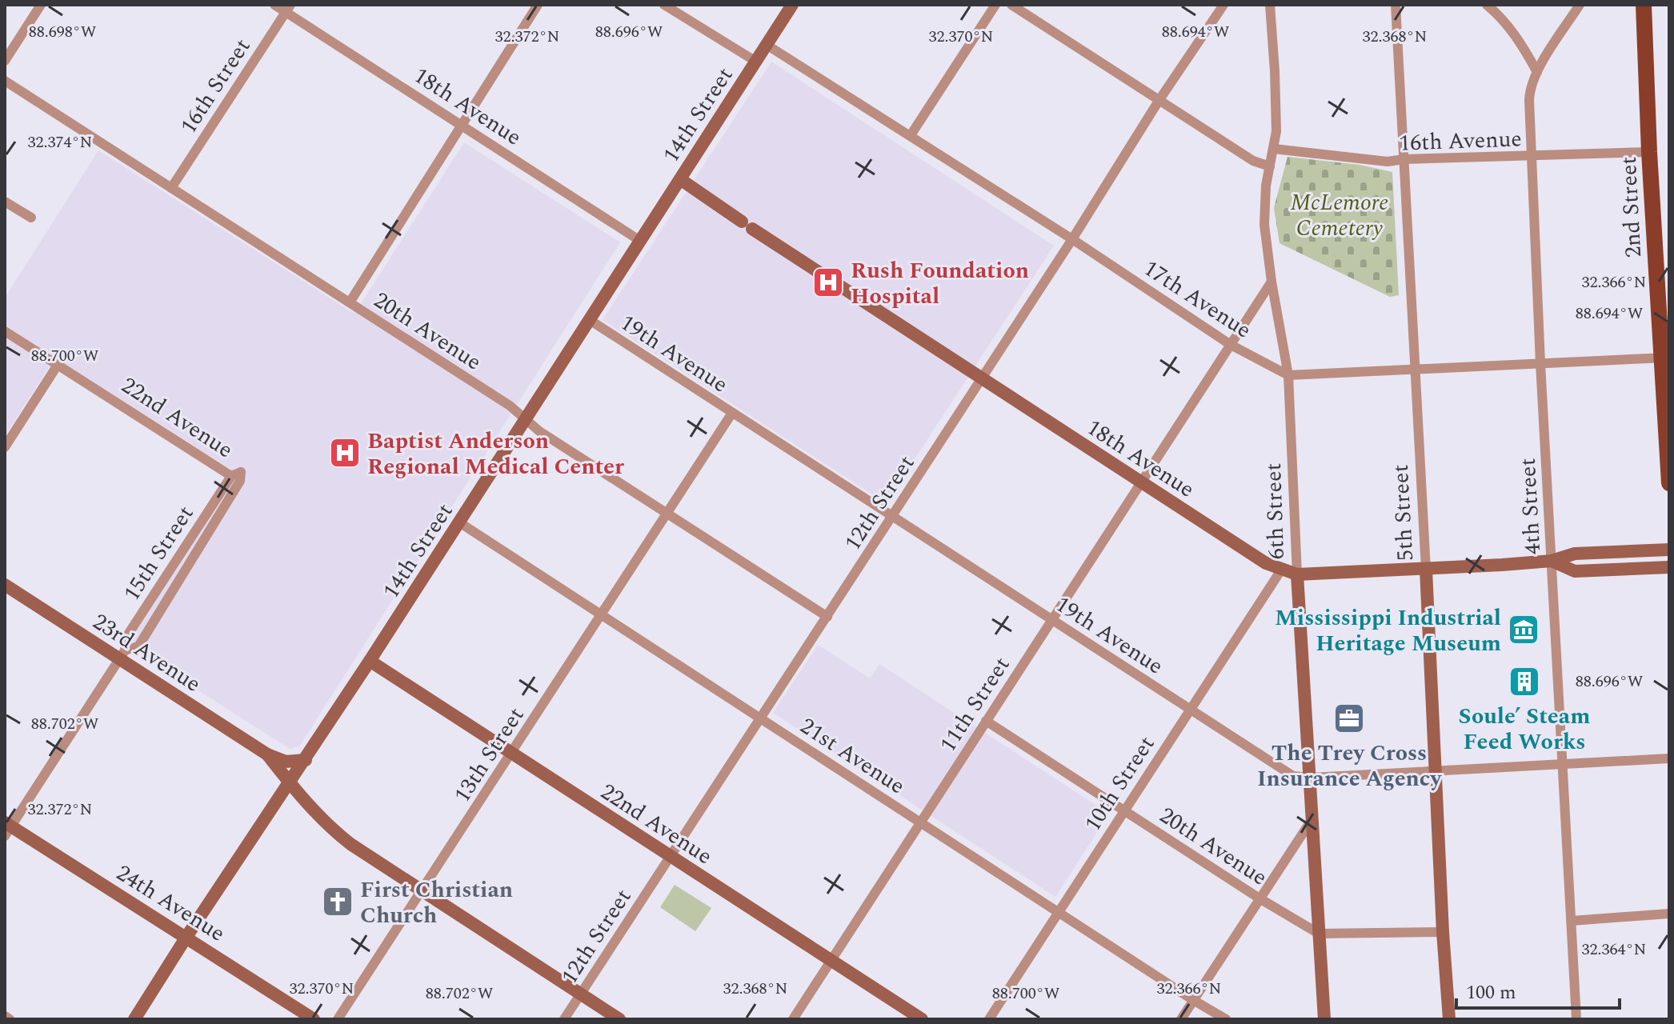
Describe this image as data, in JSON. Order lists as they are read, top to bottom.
{
  "streets": {
    "main road": [
      "18th Avenue",
      "14th Street",
      "2nd Street",
      "22nd Avenue",
      "6th Street",
      "5th Street",
      "23rd Avenue",
      "24th Avenue"
    ],
    "street": [
      "16th Street",
      "16th Avenue",
      "17th Avenue",
      "20th Avenue",
      "19th Avenue",
      "12th Street",
      "4th Street",
      "15th Street",
      "11th Street",
      "13th Street",
      "21st Avenue",
      "10th Street"
    ]
  },
  "crossings": [
    ["16th Street", "18th Avenue"],
    ["16th Street", "20th Avenue"],
    ["18th Avenue", "14th Street"],
    ["18th Avenue", "12th Street"],
    ["18th Avenue", "4th Street"],
    ["18th Avenue", "6th Street"],
    ["18th Avenue", "5th Street"],
    ["18th Avenue", "11th Street"],
    ["18th Avenue", "10th Street"],
    ["14th Street", "17th Avenue"],
    ["14th Street", "20th Avenue"],
    ["14th Street", "19th Avenue"],
    ["14th Street", "22nd Avenue"],
    ["14th Street", "23rd Avenue"],
    ["14th Street", "21st Avenue"],
    ["14th Street", "24th Avenue"],
    ["16th Avenue", "2nd Street"],
    ["16th Avenue", "4th Street"],
    ["16th Avenue", "6th Street"],
    ["16th Avenue", "5th Street"],
    ["17th Avenue", "12th Street"],
    ["17th Avenue", "6th Street"],
    ["17th Avenue", "11th Street"],
    ["20th Avenue", "12th Street"],
    ["20th Avenue", "6th Street"],
    ["20th Avenue", "11th Street"],
    ["20th Avenue", "13th Street"],
    ["20th Avenue", "10th Street"],
    ["19th Avenue", "12th Street"],
    ["19th Avenue", "4th Street"],
    ["19th Avenue", "6th Street"],
    ["19th Avenue", "5th Street"],
    ["19th Avenue", "11th Street"],
    ["19th Avenue", "13th Street"],
    ["19th Avenue", "10th Street"],
    ["22nd Avenue", "12th Street"],
    ["22nd Avenue", "15th Street"],
    ["22nd Avenue", "11th Street"],
    ["22nd Avenue", "13th Street"],
    ["12th Street", "23rd Avenue"],
    ["12th Street", "21st Avenue"],
    ["6th Street", "11th Street"],
    ["15th Street", "23rd Avenue"],
    ["15th Street", "24th Avenue"],
    ["23rd Avenue", "13th Street"],
    ["11th Street", "21st Avenue"],
    ["13th Street", "21st Avenue"],
    ["21st Avenue", "10th Street"]
  ],
  "parks": ["McLemore Cemetery"],
  "places": {
    "hospital": ["Rush Foundation Hospital", "Baptist Anderson Regional Medical Center"],
    "museum": ["Mississippi Industrial Heritage Museum"],
    "building": ["Soule’ Steam Feed Works"],
    "office": ["The Trey Cross Insurance Agency"],
    "church": ["First Christian Church"]
  },
  "scale_bar": "100 m",
  "coordinates": [
    "88.698°W",
    "88.696°W",
    "88.694°W",
    "32.372°N",
    "32.370°N",
    "32.368°N",
    "32.374°N",
    "32.366°N",
    "88.700°W",
    "88.702°W",
    "32.364°N"
  ]
}
